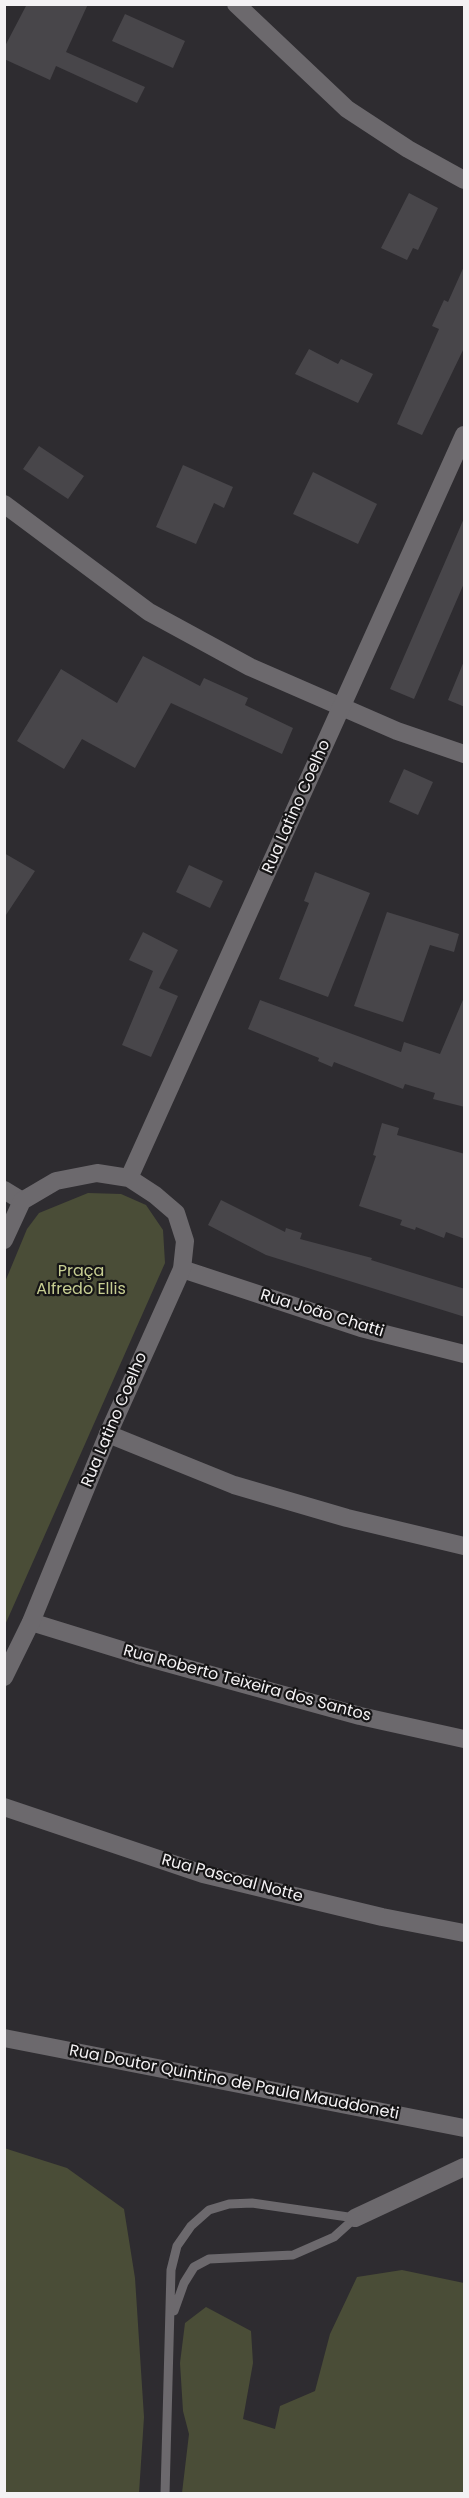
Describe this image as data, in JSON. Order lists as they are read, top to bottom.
{
  "streets": {
    "street": [
      "Rua Latino Coelho",
      "Rua João Chatti",
      "Rua Roberto Teixeira dos Santos",
      "Rua Pascoal Notte",
      "Rua Doutor Quintino de Paula Mauddoneti"
    ]
  },
  "crossings": [
    ["Rua Latino Coelho", "Rua João Chatti"],
    ["Rua Latino Coelho", "Rua Roberto Teixeira dos Santos"]
  ],
  "parks": ["Praça Alfredo Ellis"]
}
